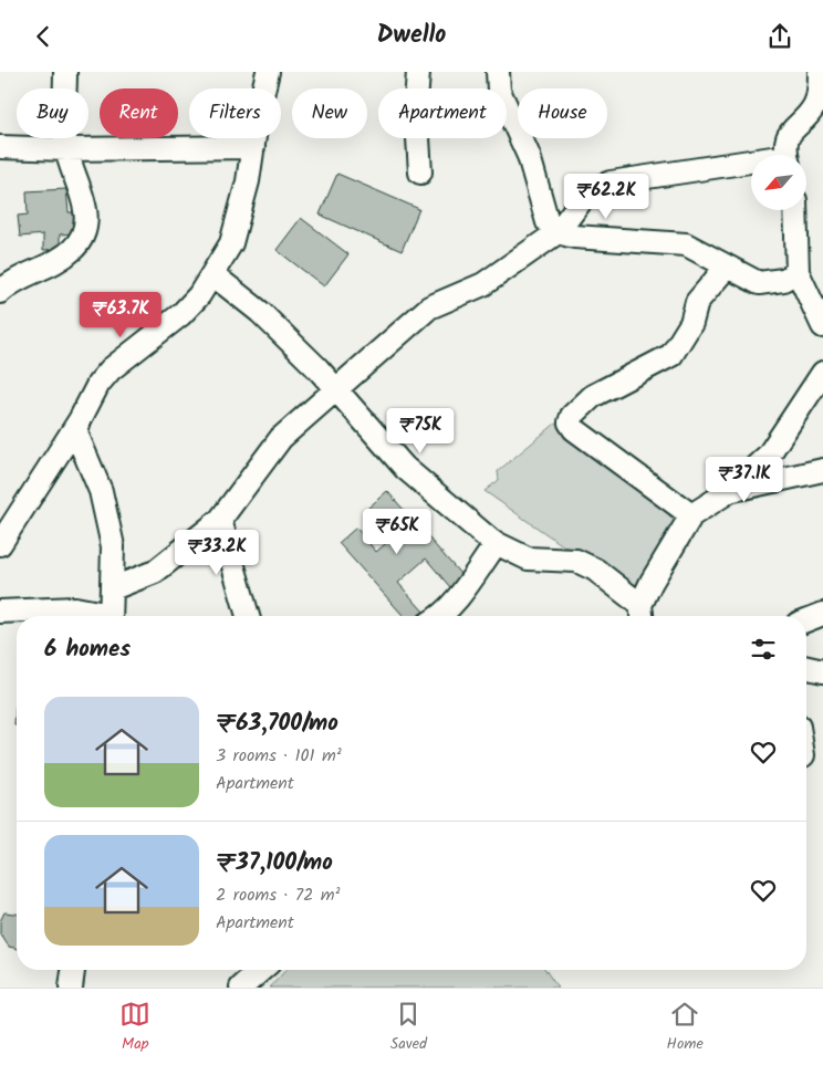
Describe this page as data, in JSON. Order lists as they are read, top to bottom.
{
  "north": "bottom left",
  "page": {
    "header": "Dwello",
    "chip": [
      "Buy",
      "Rent",
      "Filters",
      "New",
      "Apartment",
      "House"
    ],
    "price": [
      "₹62.2K",
      "₹63.7K",
      "₹75K",
      "₹37.1K",
      "₹65K",
      "₹33.2K"
    ],
    "heading": "6 homes",
    "list": [
      {
        "name": "₹63,700/mo",
        "note": "3 rooms · 101 m² · Apartment"
      },
      {
        "name": "₹37,100/mo",
        "note": "2 rooms · 72 m² · Apartment"
      }
    ],
    "tabs": ["Map", "Saved", "Home"]
  }
}
